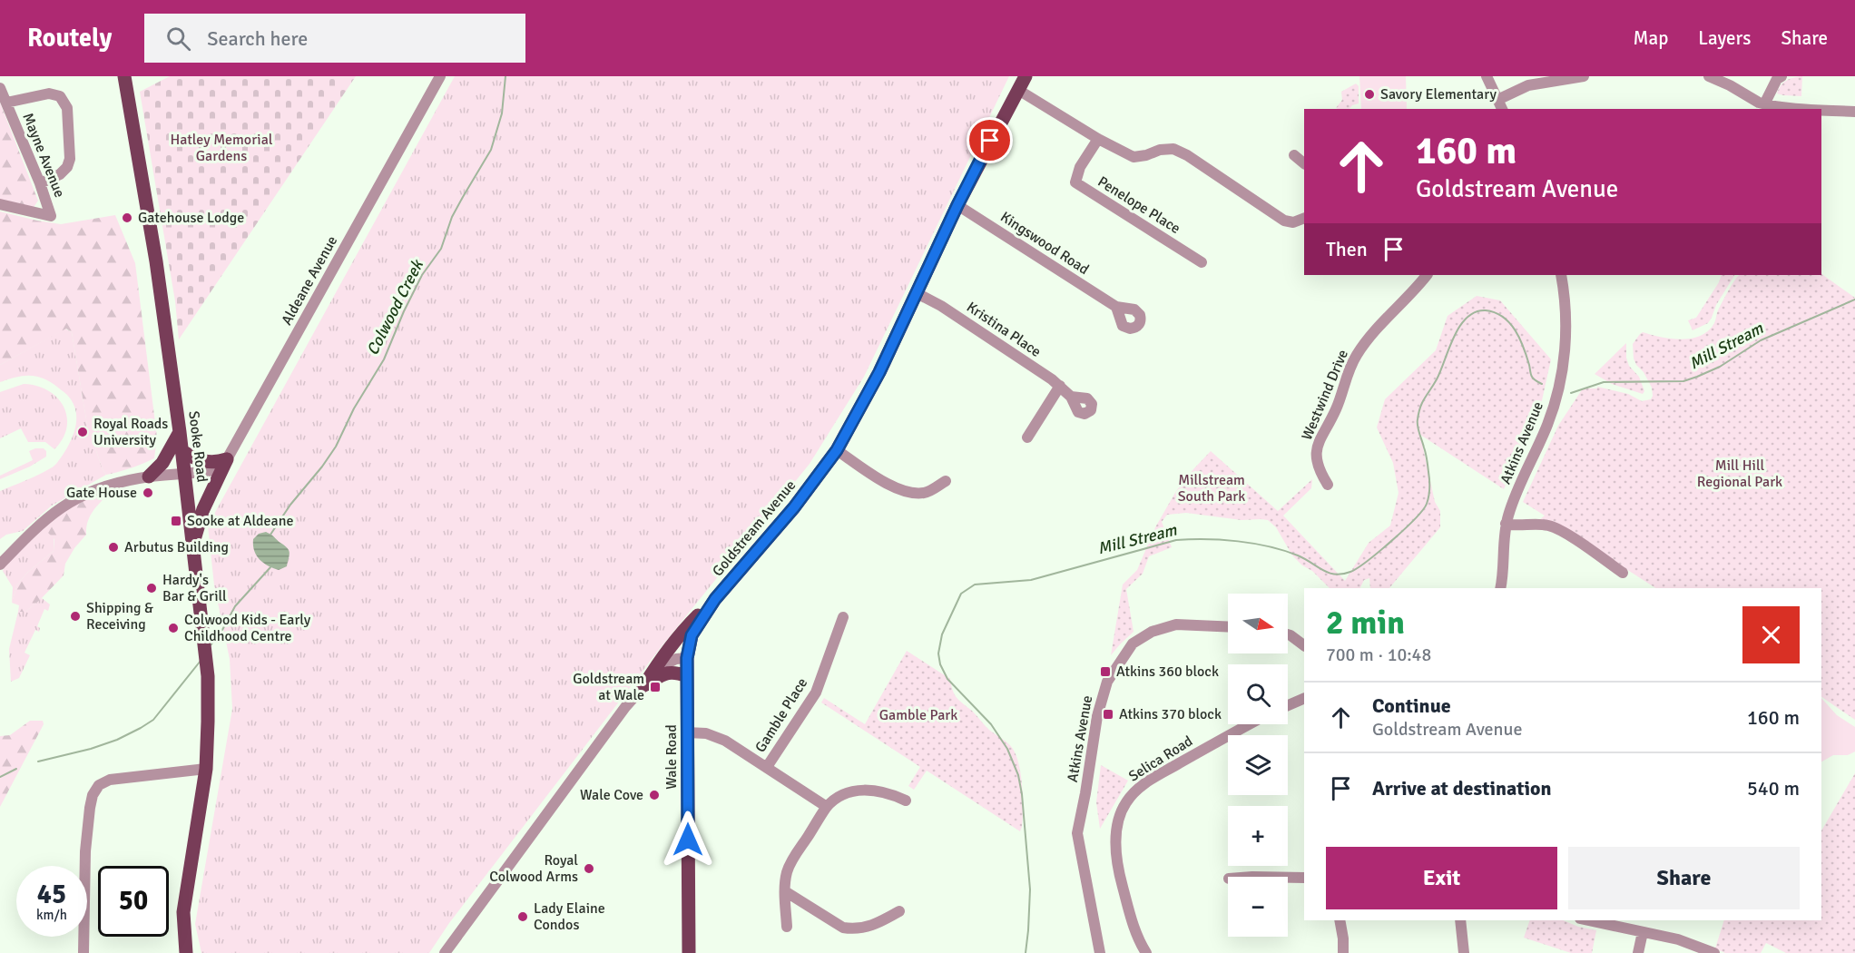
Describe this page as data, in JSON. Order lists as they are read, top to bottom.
{
  "streets": {
    "main road": ["Sooke Road", "Goldstream Avenue", "Wale Road"],
    "street": [
      "Mayne Avenue",
      "Penelope Place",
      "Kingswood Road",
      "Aldeane Avenue",
      "Kristina Place",
      "Westwind Drive",
      "Atkins Avenue",
      "Gamble Place",
      "Selica Road"
    ]
  },
  "crossings": [
    ["Kingswood Road", "Goldstream Avenue"],
    ["Kristina Place", "Goldstream Avenue"],
    ["Goldstream Avenue", "Wale Road"]
  ],
  "water": ["Colwood Creek", "Mill Stream"],
  "parks": [
    "Hatley Memorial Gardens",
    "Mill Hill Regional Park",
    "Millstream South Park",
    "Gamble Park"
  ],
  "places": {
    "other": [
      "Savory Elementary",
      "Gatehouse Lodge",
      "Royal Roads University",
      "Gate House",
      "Arbutus Building",
      "Hardy's Bar & Grill",
      "Shipping & Receiving",
      "Colwood Kids - Early Childhood Centre",
      "Wale Cove",
      "Royal Colwood Arms",
      "Lady Elaine Condos"
    ],
    "transit": [
      "Sooke at Aldeane",
      "Atkins 360 block",
      "Goldstream at Wale",
      "Atkins 370 block"
    ]
  },
  "north": "right",
  "page": {
    "header": "Routely",
    "search": "Search here",
    "nav": ["Map", "Layers", "Share"],
    "turn": ["160 m", "Goldstream Avenue"],
    "then": "Then",
    "heading": ["2 min", "700 m · 10:48"],
    "map_buttons": ["+", "−"],
    "list": [
      {
        "name": "Continue",
        "note": "Goldstream Avenue",
        "value": "160 m"
      },
      {
        "name": "Arrive at destination",
        "value": "540 m"
      }
    ],
    "buttons": ["Exit", "Share"],
    "speed": "45 km/h",
    "limit": "50"
  }
}
